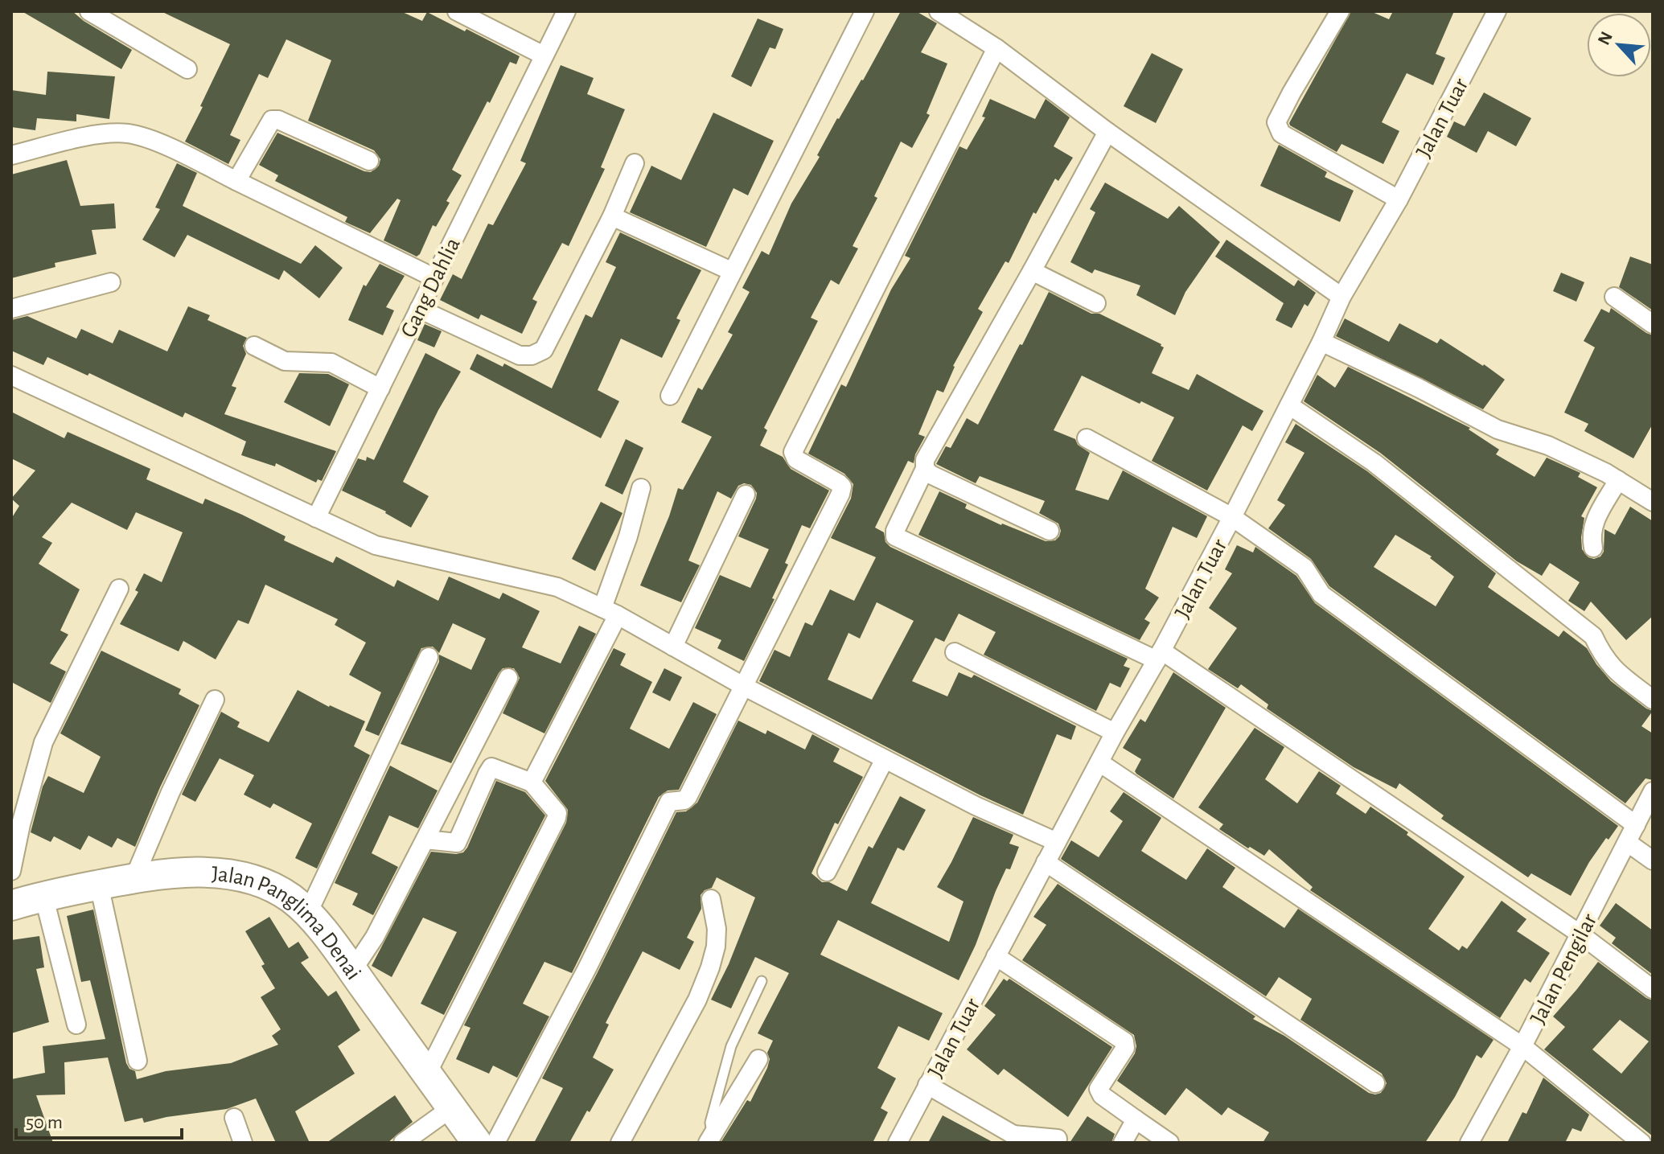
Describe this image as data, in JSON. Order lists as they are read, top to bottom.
{
  "streets": {
    "main road": ["Jalan Panglima Denai"],
    "street": ["Jalan Tuar", "Gang Dahlia", "Jalan Pengilar"]
  },
  "scale_bar": "50 m",
  "north": "top left"
}
